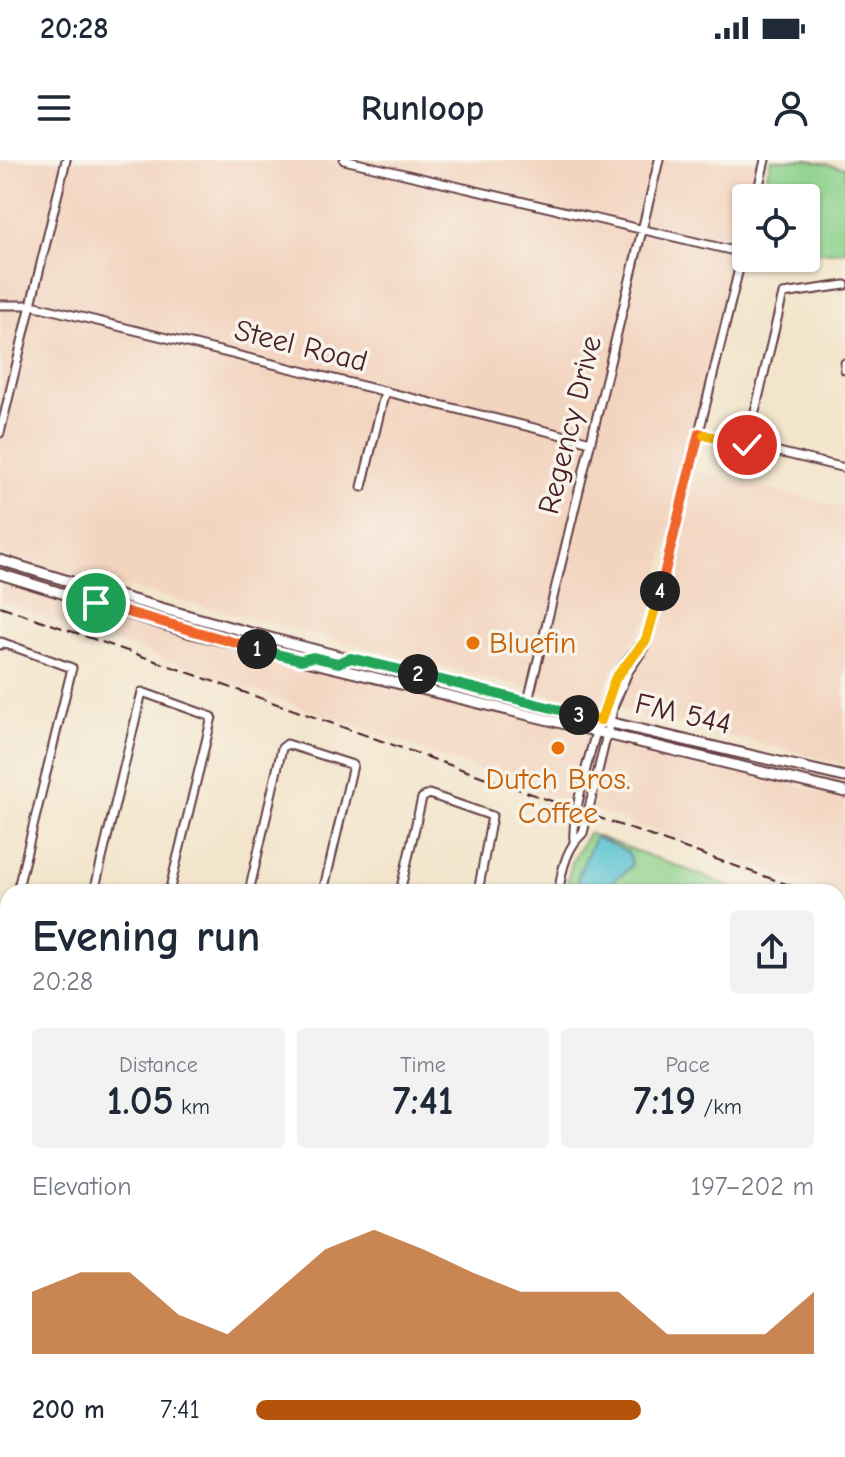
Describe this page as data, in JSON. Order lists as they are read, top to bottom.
{
  "streets": {
    "main road": ["FM 544"],
    "street": ["Steel Road", "Regency Drive"]
  },
  "crossings": [
    ["Steel Road", "Regency Drive"],
    ["Regency Drive", "FM 544"]
  ],
  "places": ["Bluefin", "Dutch Bros. Coffee"],
  "page": {
    "status": "20:28",
    "header": "Runloop",
    "pins": [
      "4",
      "1",
      "2",
      "3"
    ],
    "heading": ["Evening run", "20:28"],
    "stats": [
      ["Distance", "1.05 km"],
      ["Time", "7:41"],
      ["Pace", "7:19 /km"]
    ],
    "chart": ["Elevation", "197–202 m"],
    "list": [
      {
        "name": "200 m",
        "note": "7:41"
      }
    ]
  }
}
